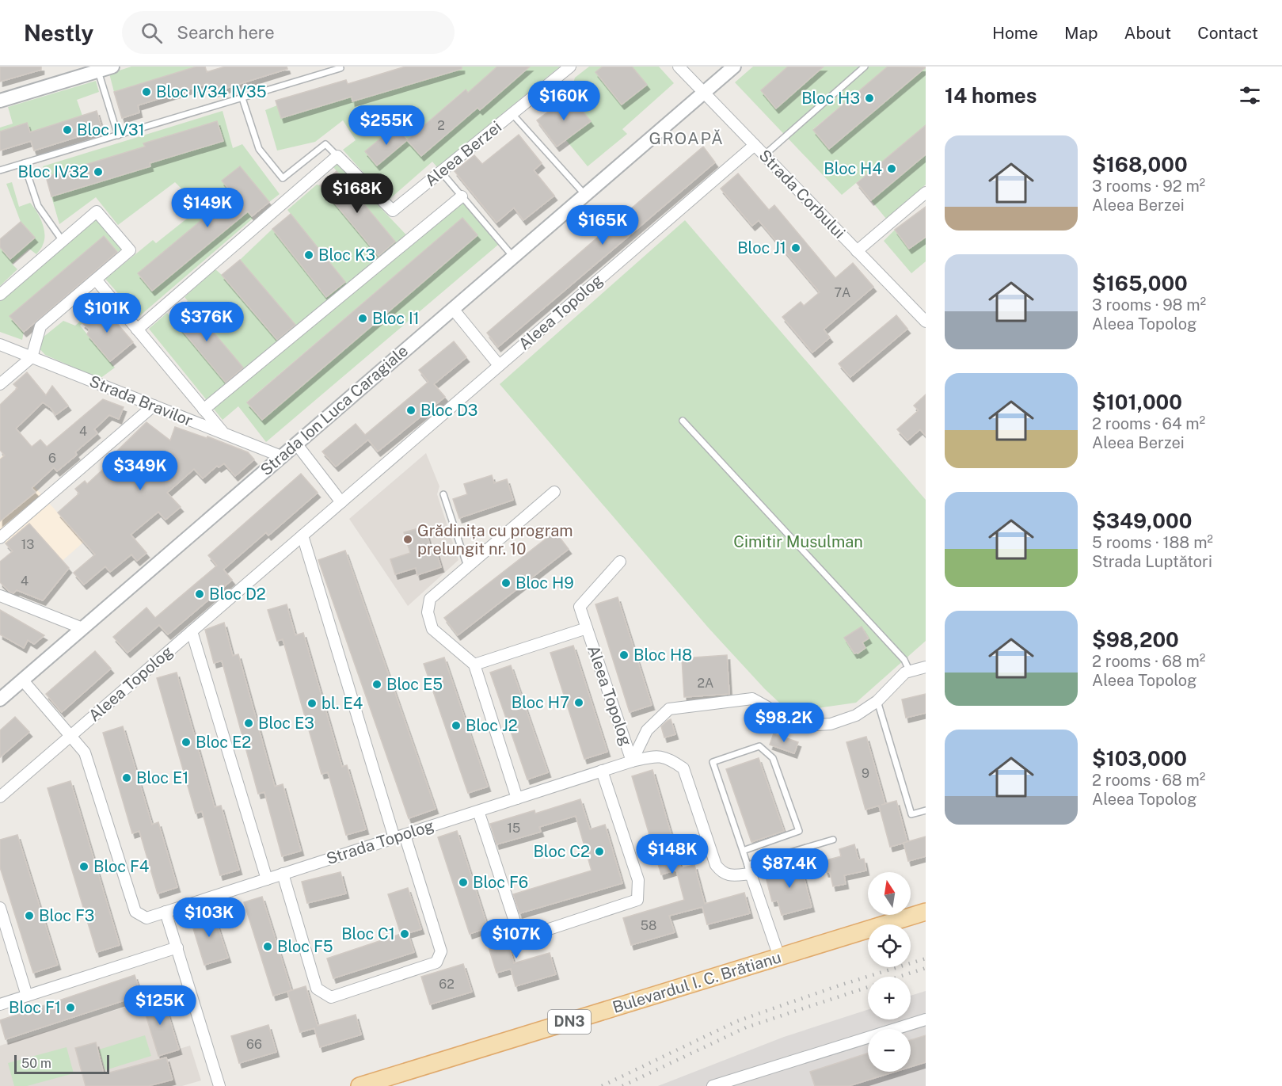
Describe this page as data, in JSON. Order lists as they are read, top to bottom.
{
  "streets": {
    "main road": ["Bulevardul I. C. Brătianu", "DN3"],
    "street": [
      "Aleea Berzei",
      "Strada Corbului",
      "Aleea Topolog",
      "Strada Bravilor",
      "Strada Ion Luca Caragiale",
      "Strada Topolog"
    ]
  },
  "crossings": [
    ["Aleea Berzei", "Strada Ion Luca Caragiale"],
    ["Strada Corbului", "Aleea Topolog"],
    ["Strada Corbului", "Strada Ion Luca Caragiale"],
    ["Aleea Topolog", "Strada Topolog"],
    ["Strada Bravilor", "Strada Ion Luca Caragiale"]
  ],
  "districts": ["GROAPĂ"],
  "parks": ["Cimitir Musulman"],
  "places": [
    "Bloc IV34 IV35",
    "Bloc H3",
    "Bloc IV31",
    "Bloc H4",
    "Bloc IV32",
    "Bloc J1",
    "Bloc K3",
    "Bloc I1",
    "Bloc D3",
    "Grădinița cu program prelungit nr. 10",
    "Bloc H9",
    "Bloc D2",
    "Bloc H8",
    "Bloc E5",
    "Bloc H7",
    "bl. E4",
    "Bloc E3",
    "Bloc J2",
    "Bloc E2",
    "Bloc E1",
    "Bloc C2",
    "Bloc F4",
    "Bloc F6",
    "Bloc F3",
    "Bloc C1",
    "Bloc F5",
    "Bloc F1"
  ],
  "house_numbers": [
    "2",
    "7A",
    "4",
    "6",
    "13",
    "4",
    "2A",
    "9",
    "15",
    "58",
    "62",
    "66"
  ],
  "scale_bar": "50 m",
  "north": "top",
  "page": {
    "header": "Nestly",
    "search": "Search here",
    "nav": [
      "Home",
      "Map",
      "About",
      "Contact"
    ],
    "heading": "14 homes",
    "price": [
      "$160K",
      "$255K",
      "$168K",
      "$149K",
      "$165K",
      "$101K",
      "$376K",
      "$349K",
      "$98.2K",
      "$148K",
      "$87.4K",
      "$103K",
      "$107K",
      "$125K"
    ],
    "list": [
      {
        "name": "$168,000",
        "note": "3 rooms · 92 m² · Aleea Berzei"
      },
      {
        "name": "$165,000",
        "note": "3 rooms · 98 m² · Aleea Topolog"
      },
      {
        "name": "$101,000",
        "note": "2 rooms · 64 m² · Aleea Berzei"
      },
      {
        "name": "$349,000",
        "note": "5 rooms · 188 m² · Strada Luptători"
      },
      {
        "name": "$98,200",
        "note": "2 rooms · 68 m² · Aleea Topolog"
      },
      {
        "name": "$103,000",
        "note": "2 rooms · 68 m² · Aleea Topolog"
      }
    ],
    "map_buttons": ["+", "−"],
    "scale": "50 m"
  }
}
